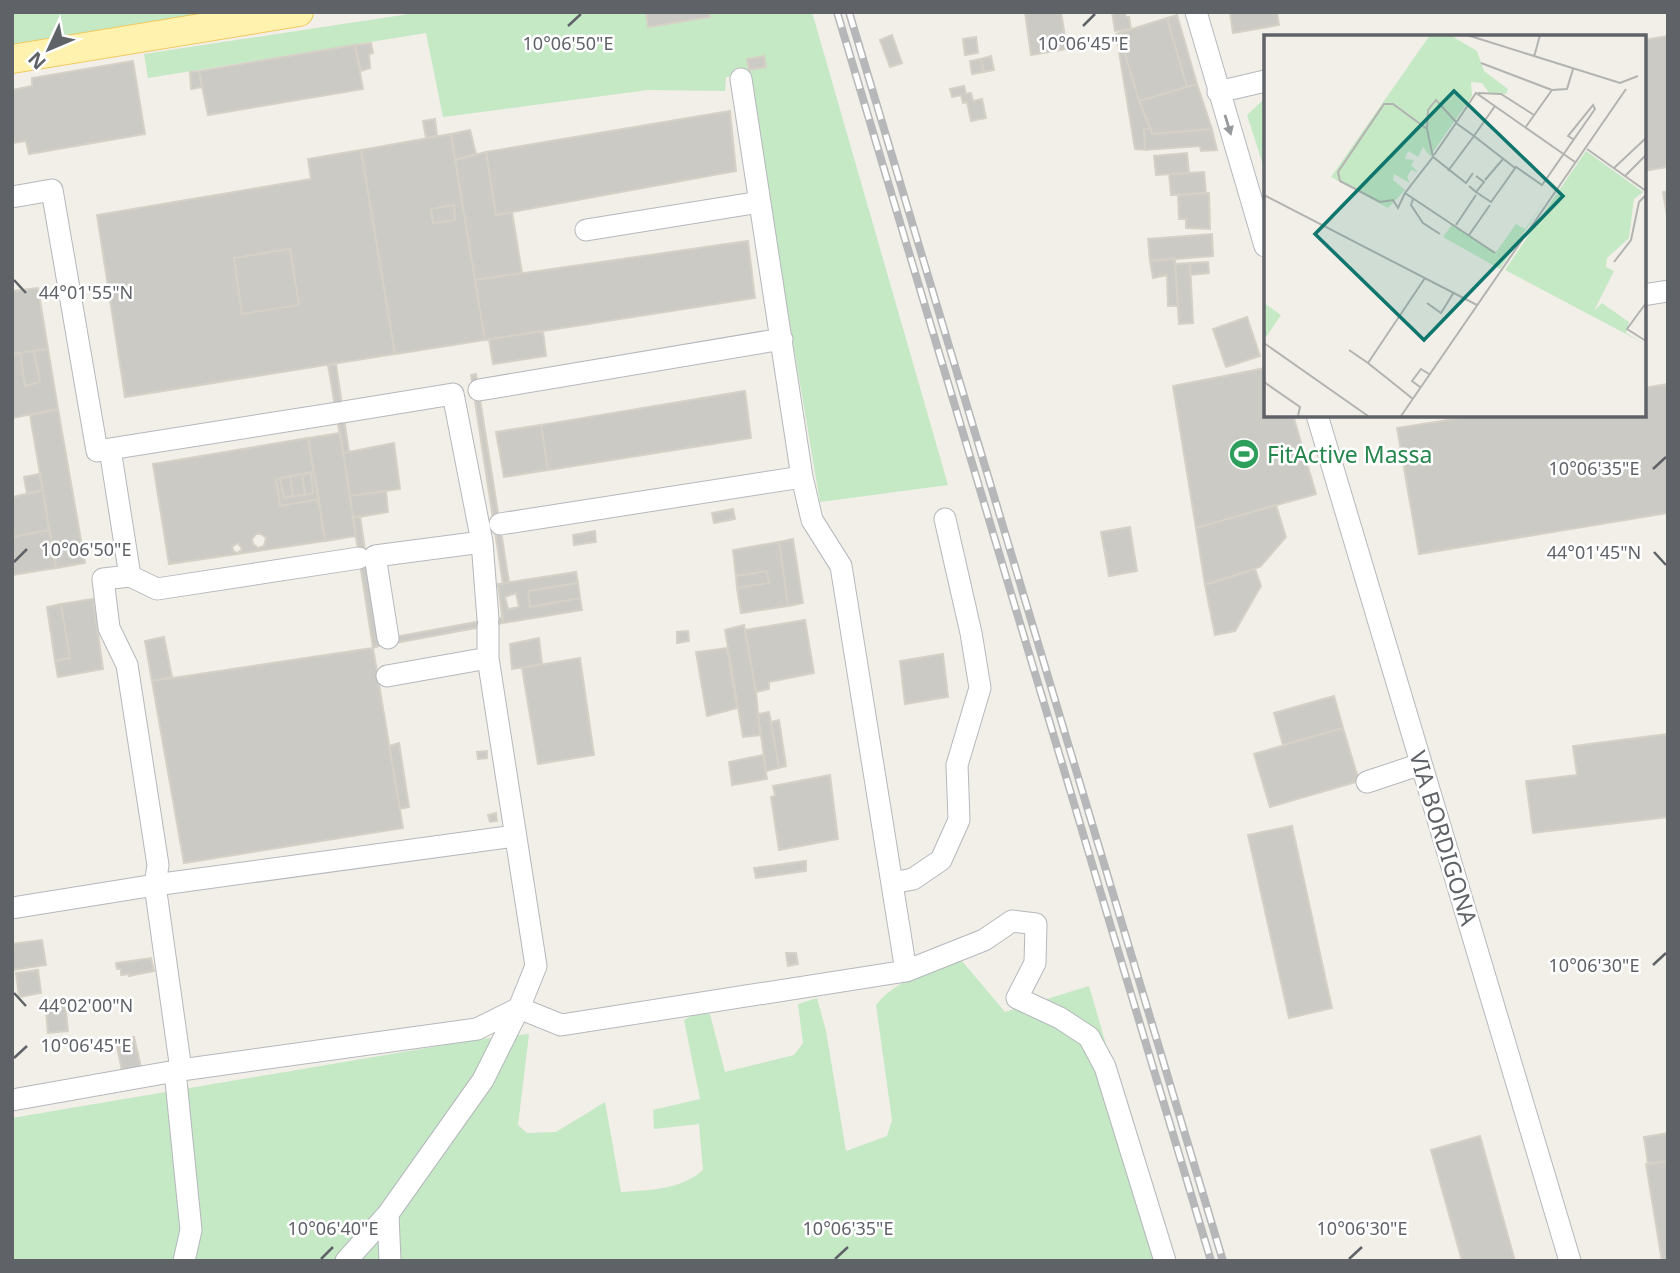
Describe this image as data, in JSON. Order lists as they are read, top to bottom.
{
  "streets": {
    "street": ["VIA BORDIGONA"]
  },
  "places": {
    "sports": ["FitActive Massa"]
  },
  "north": "bottom left",
  "coordinates": [
    "10°06'50\"E",
    "10°06'45\"E",
    "44°01'55\"N",
    "10°06'35\"E",
    "44°01'45\"N",
    "10°06'30\"E",
    "44°02'00\"N",
    "10°06'40\"E"
  ]
}
